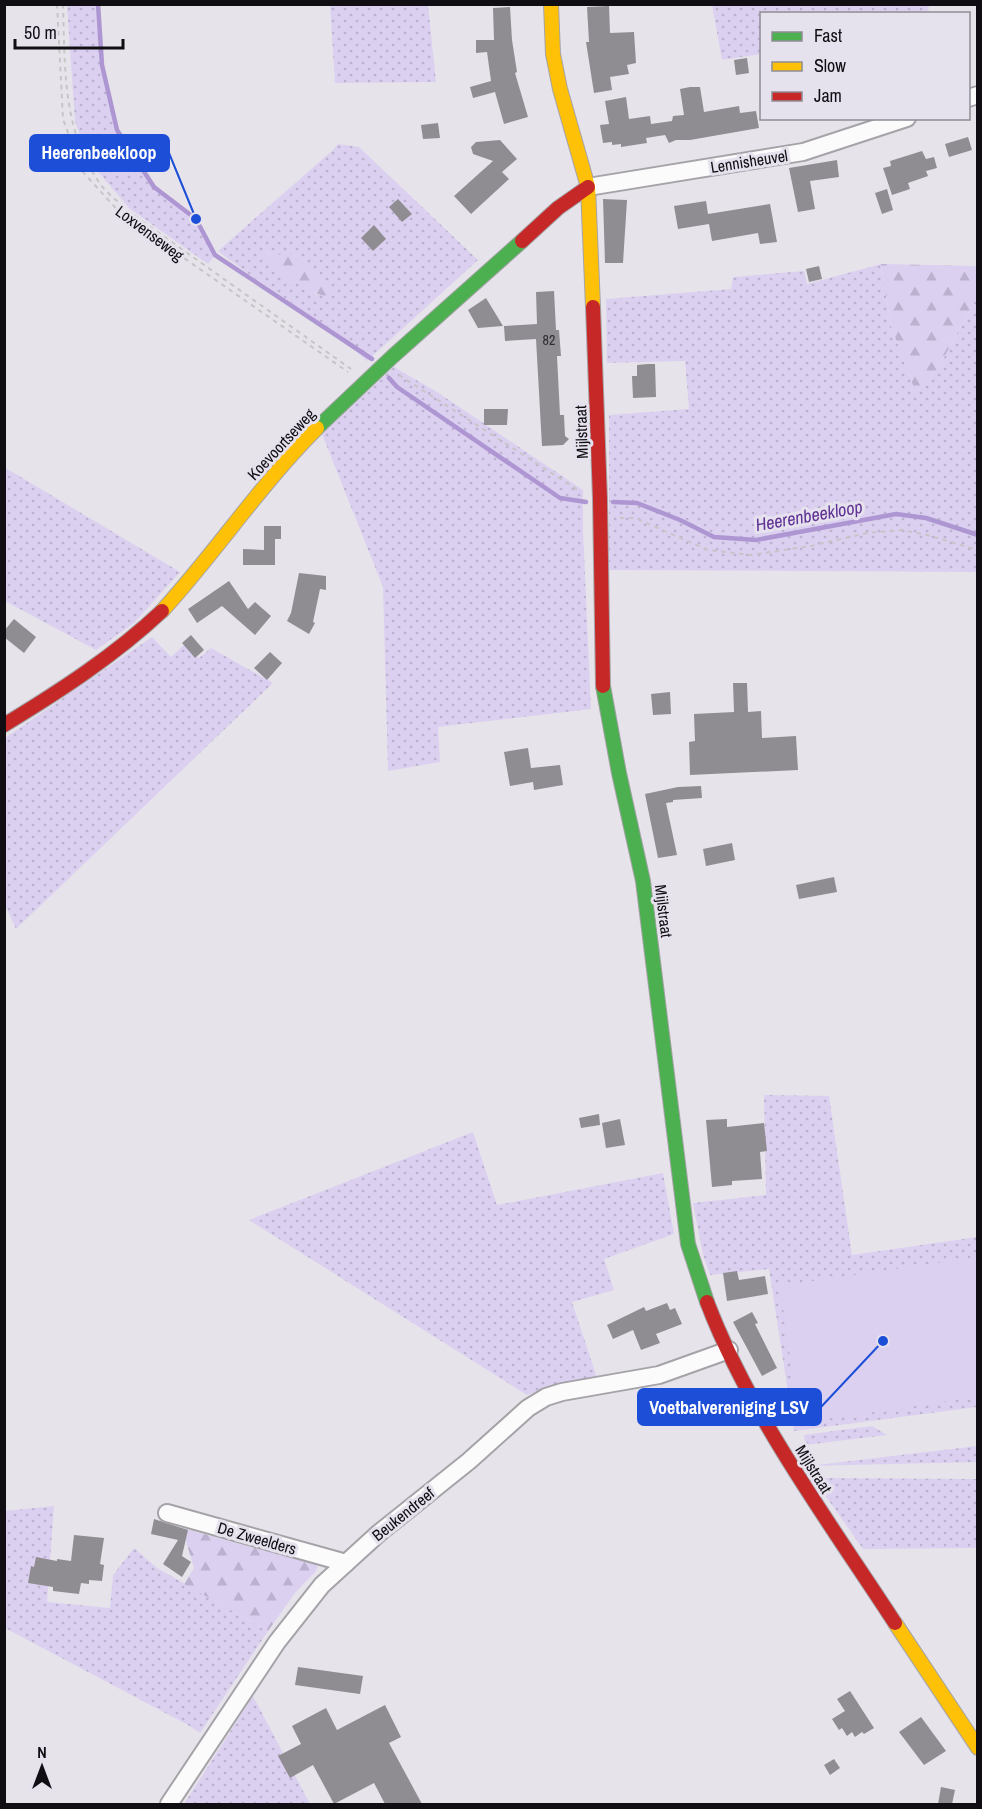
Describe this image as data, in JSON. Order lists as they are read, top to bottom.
{
  "streets": {
    "street": [
      "Lennisheuvel",
      "Mijlstraat",
      "Koevoortseweg",
      "Beukendreef",
      "De Zweelders"
    ],
    "path": ["Loxvenseweg"]
  },
  "crossings": [
    ["Lennisheuvel", "Mijlstraat"],
    ["Lennisheuvel", "Koevoortseweg"],
    ["Loxvenseweg", "Koevoortseweg"],
    ["Mijlstraat", "Koevoortseweg"],
    ["Mijlstraat", "Beukendreef"],
    ["Beukendreef", "De Zweelders"]
  ],
  "water": ["Heerenbeekloop"],
  "places": ["Heerenbeekloop", "Voetbalvereniging LSV"],
  "house_numbers": ["82"],
  "legend": ["Fast", "Slow", "Jam"],
  "scale_bar": "50 m",
  "north": "top"
}
